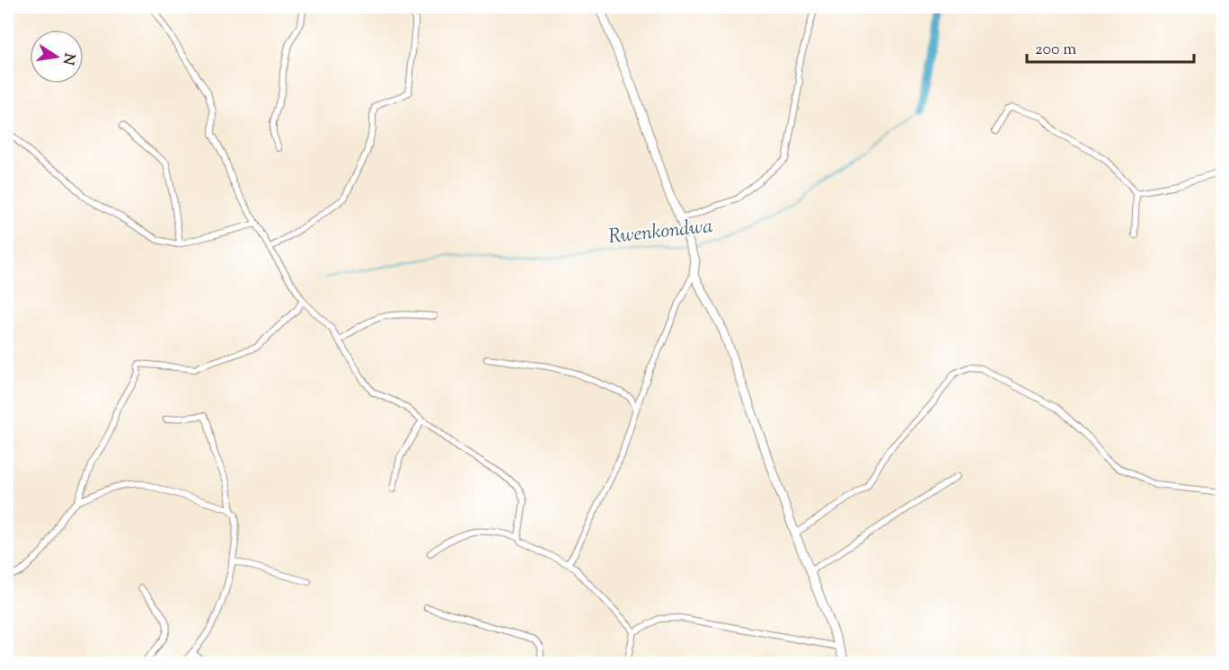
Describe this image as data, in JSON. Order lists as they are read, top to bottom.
{
  "water": ["Rwenkondwa"],
  "scale_bar": "200 m",
  "north": "right"
}
